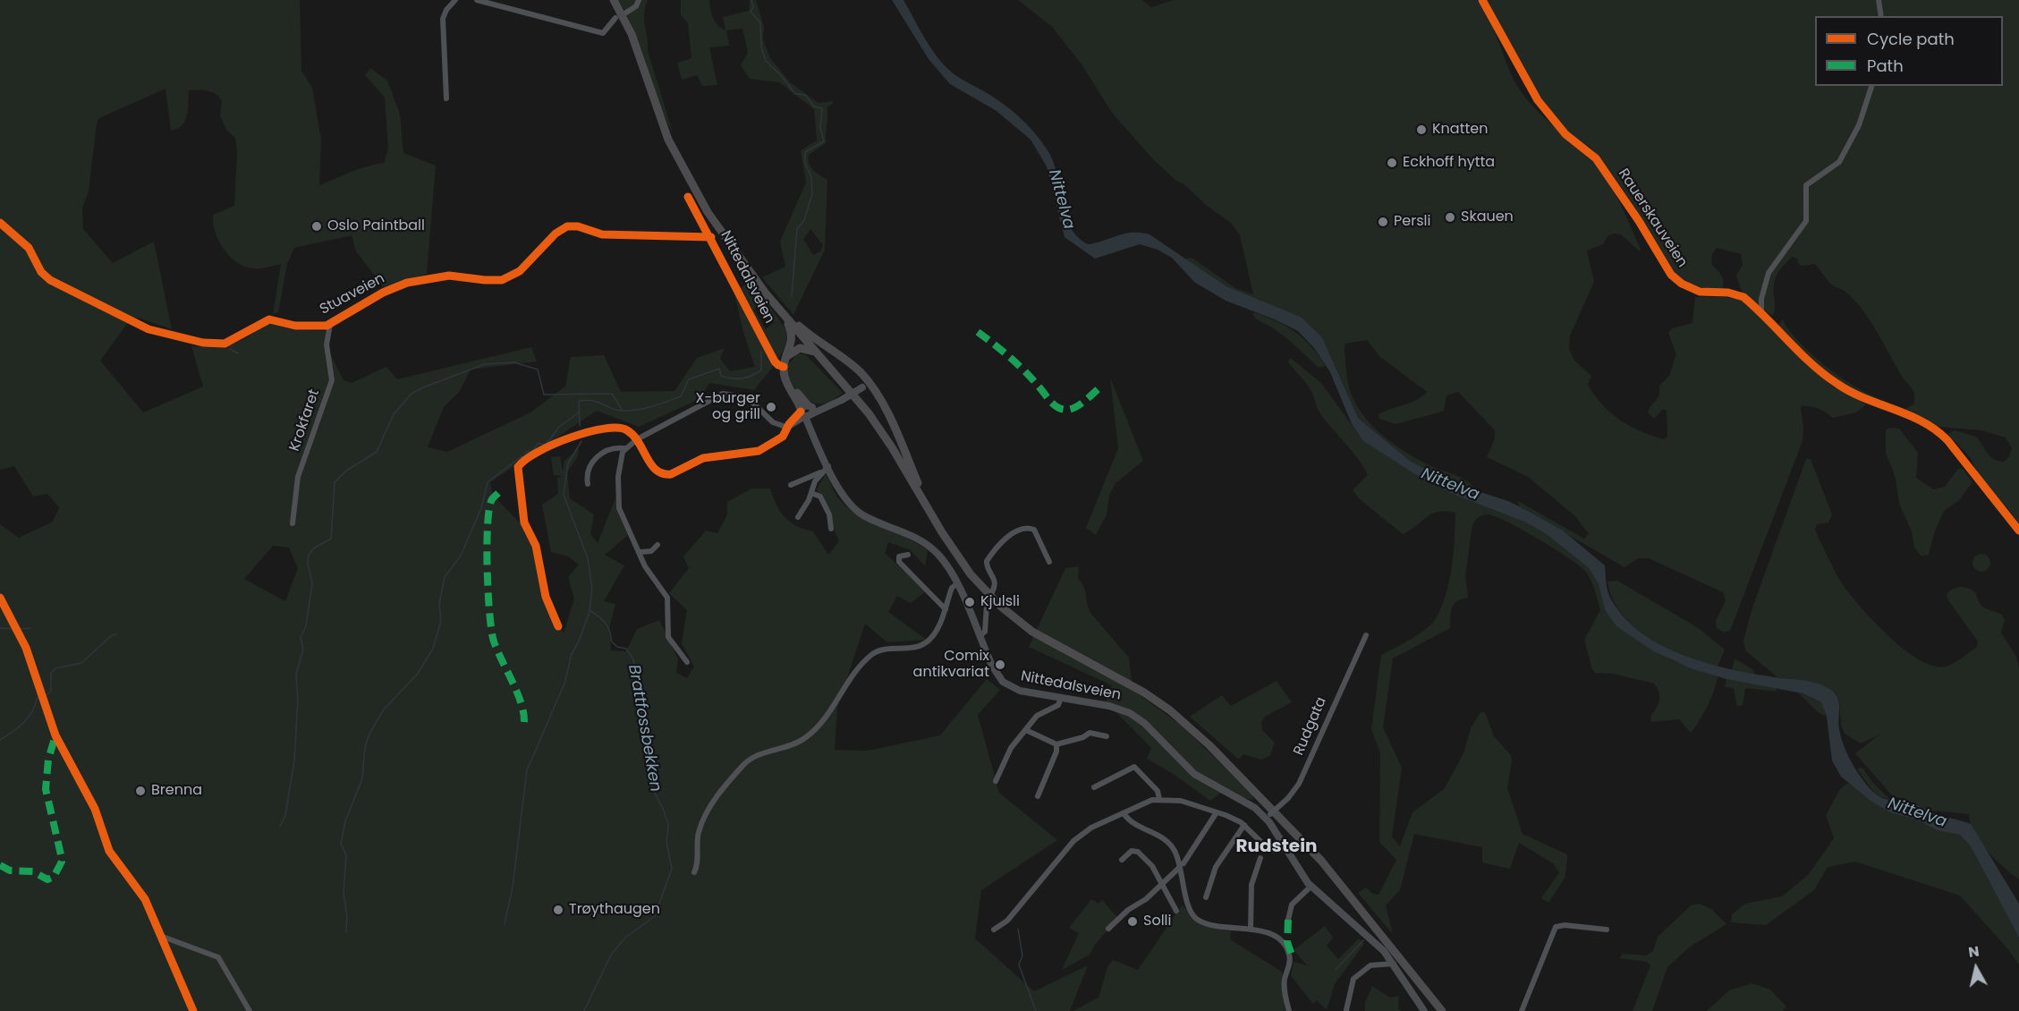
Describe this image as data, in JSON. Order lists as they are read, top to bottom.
{
  "streets": {
    "main road": ["Nittedalsveien"],
    "street": [
      "Rauerskauveien",
      "Stuaveien",
      "Krokfaret",
      "Rudgata"
    ]
  },
  "crossings": [
    ["Nittedalsveien", "Stuaveien"],
    ["Nittedalsveien", "Rudgata"],
    ["Stuaveien", "Krokfaret"]
  ],
  "districts": ["Rudstein"],
  "water": ["Nittelva", "Brattfossbekken"],
  "places": [
    "Knatten",
    "Eckhoff hytta",
    "Skauen",
    "Persli",
    "Oslo Paintball",
    "X-burger og grill",
    "Kjulsli",
    "Comix antikvariat",
    "Brenna",
    "Trøythaugen",
    "Solli"
  ],
  "legend": ["Cycle path", "Path"],
  "north": "top"
}
